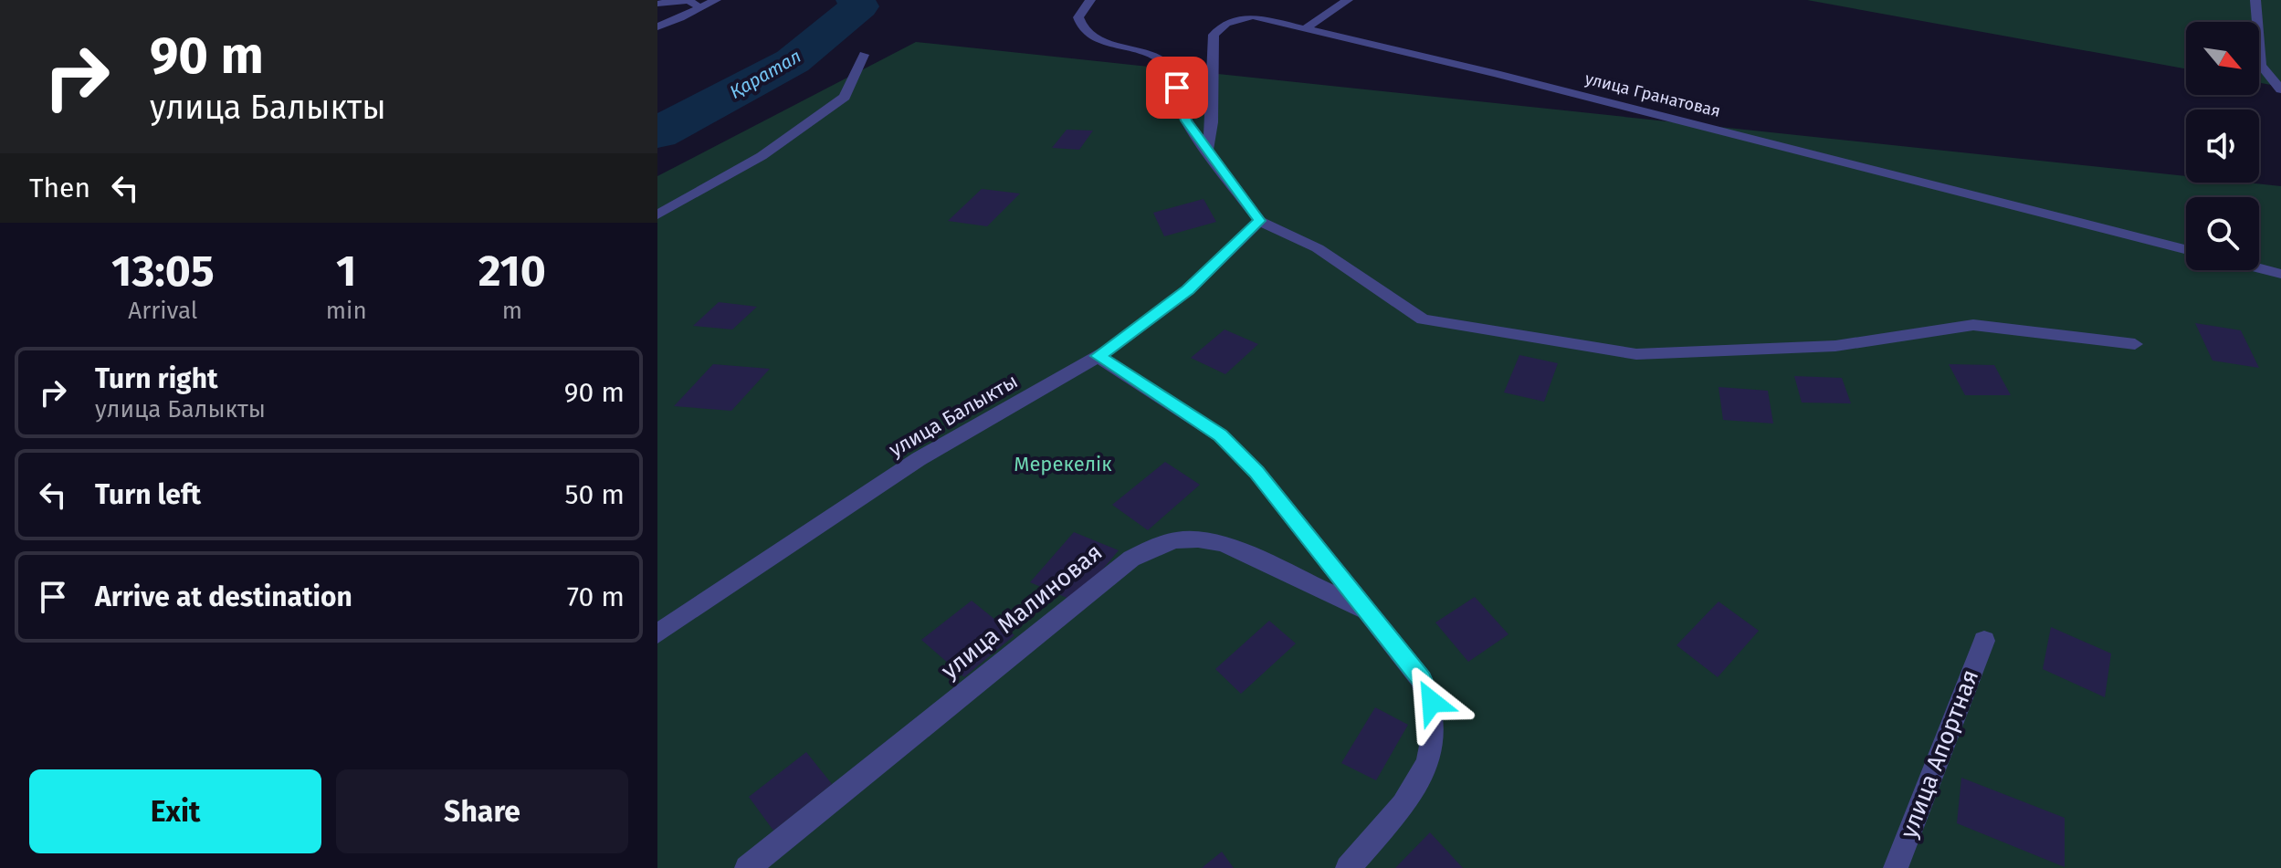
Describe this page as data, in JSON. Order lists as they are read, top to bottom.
{
  "streets": {
    "street": [
      "улица Гранатовая",
      "улица Балыкты",
      "улица Малиновая",
      "улица Апортная"
    ]
  },
  "water": ["Қаратал"],
  "parks": ["Мерекелік"],
  "north": "bottom right",
  "page": {
    "turn": ["90 m", "улица Балыкты"],
    "then": "Then",
    "eta": [
      "13:05",
      "Arrival",
      "1",
      "min",
      "210",
      "m"
    ],
    "list": [
      {
        "name": "Turn right",
        "note": "улица Балыкты",
        "value": "90 m"
      },
      {
        "name": "Turn left",
        "value": "50 m"
      },
      {
        "name": "Arrive at destination",
        "value": "70 m"
      }
    ],
    "buttons": ["Exit", "Share"]
  }
}
